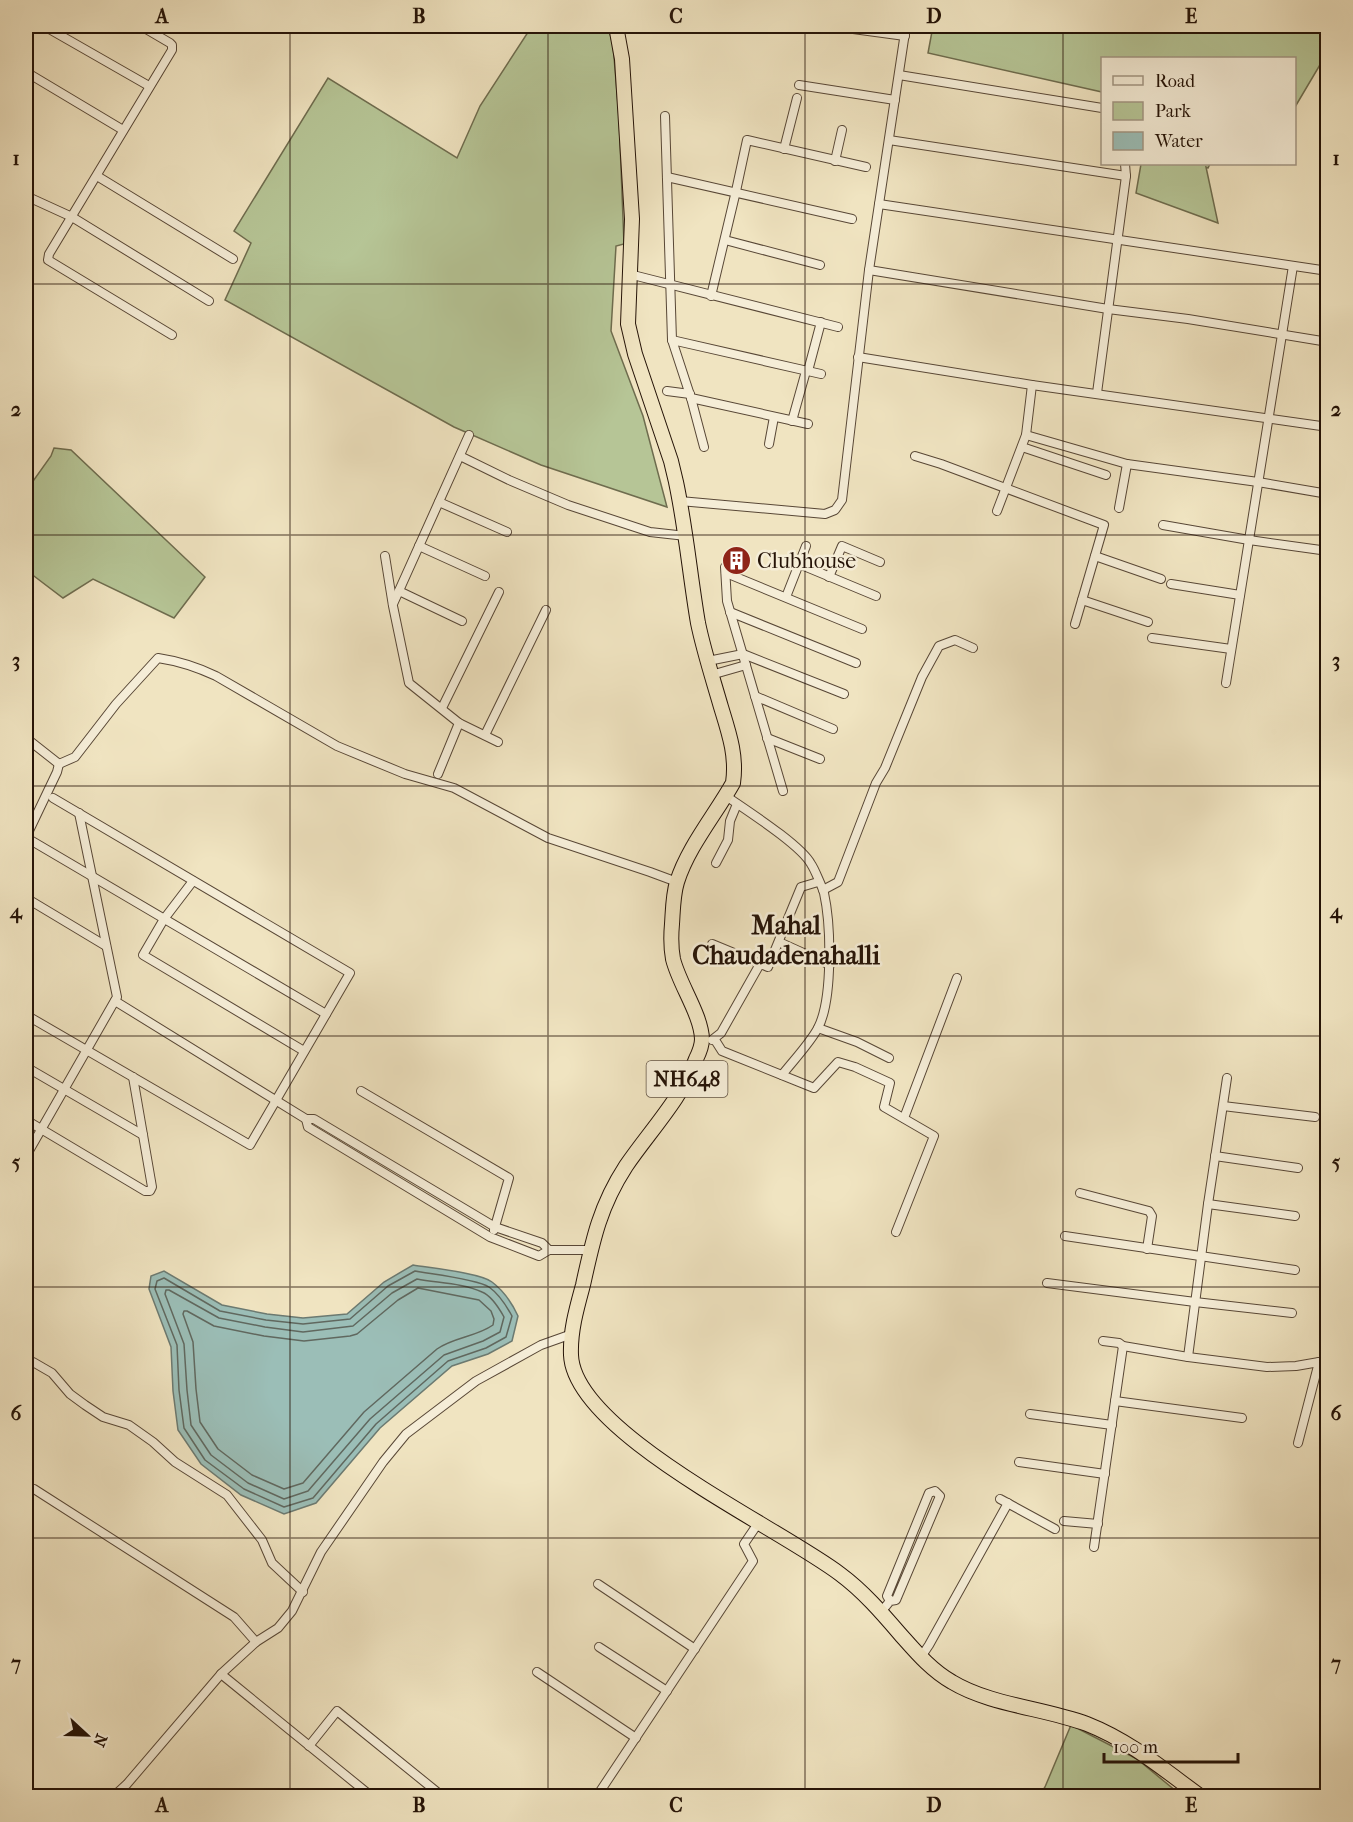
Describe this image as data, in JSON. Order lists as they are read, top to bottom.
{
  "streets": {
    "highway": ["NH648"]
  },
  "districts": ["Mahal Chaudadenahalli"],
  "places": {
    "building": ["Clubhouse"]
  },
  "legend": ["Road", "Park", "Water"],
  "scale_bar": "100 m",
  "north": "right",
  "grid": {
    "columns": [
      "A",
      "B",
      "C",
      "D",
      "E"
    ],
    "rows": [
      "1",
      "2",
      "3",
      "4",
      "5",
      "6",
      "7"
    ]
  }
}
